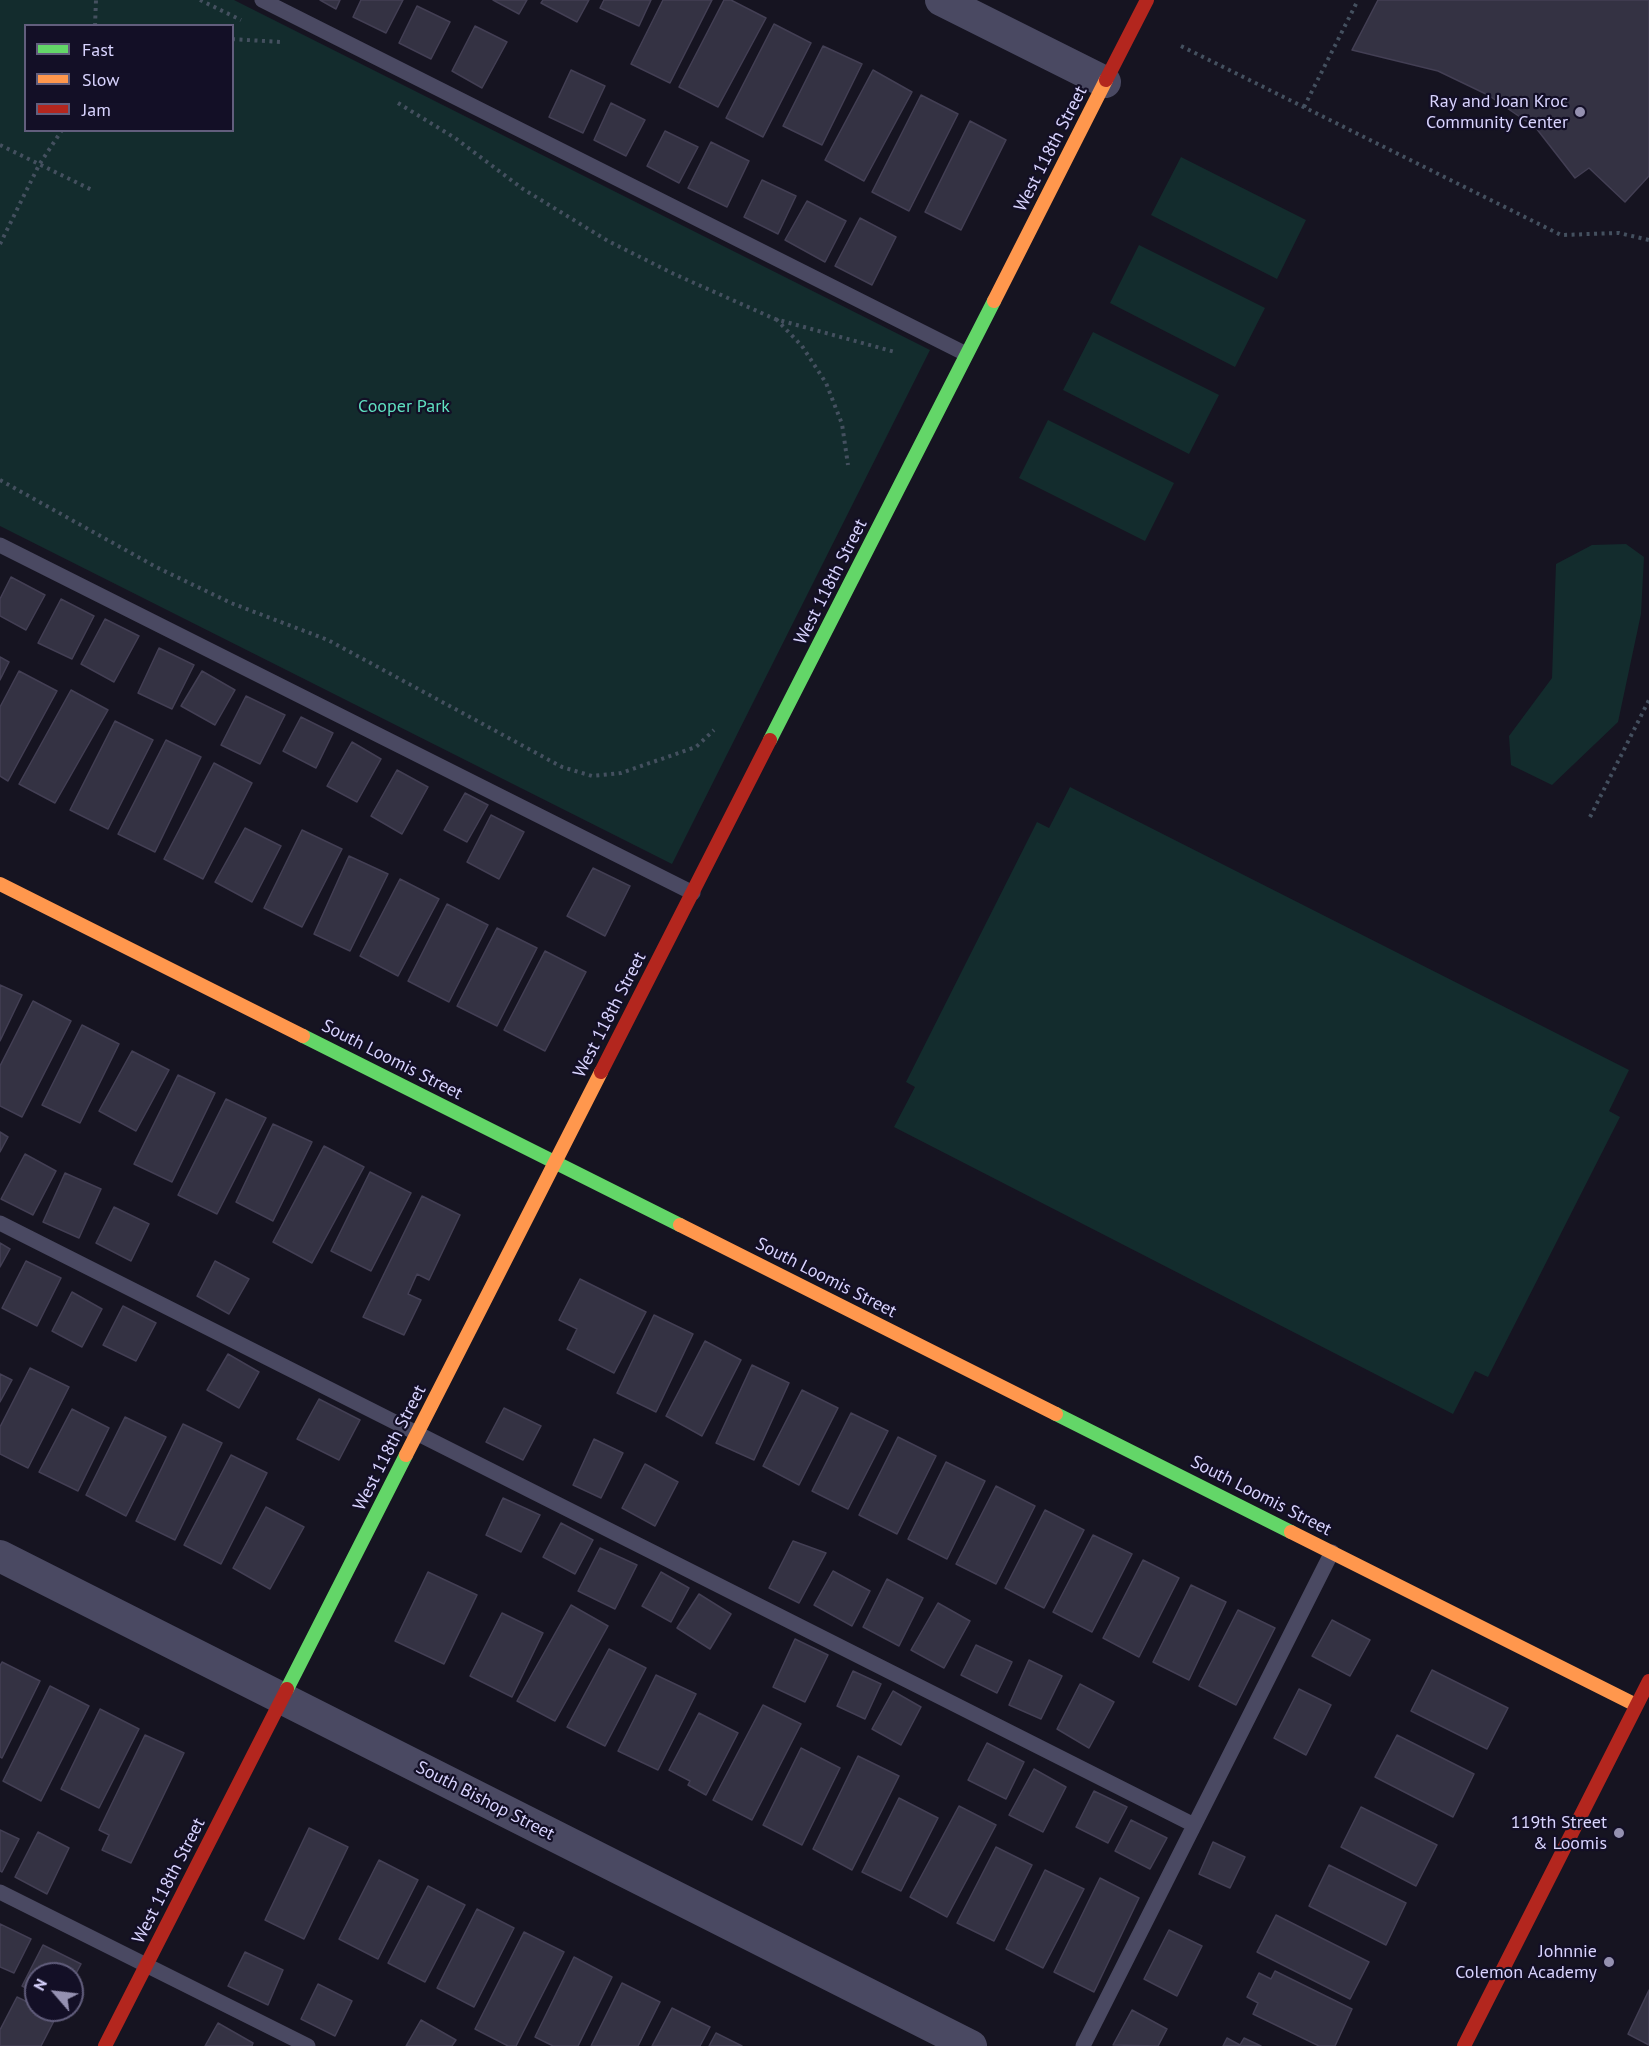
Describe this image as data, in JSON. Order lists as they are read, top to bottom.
{
  "streets": {
    "street": ["West 118th Street", "South Loomis Street", "South Bishop Street"]
  },
  "crossings": [
    ["West 118th Street", "South Loomis Street"],
    ["West 118th Street", "South Bishop Street"]
  ],
  "parks": ["Cooper Park"],
  "places": ["Ray and Joan Kroc Community Center", "119th Street & Loomis", "Johnnie Colemon Academy"],
  "legend": ["Fast", "Slow", "Jam"],
  "north": "top left"
}
